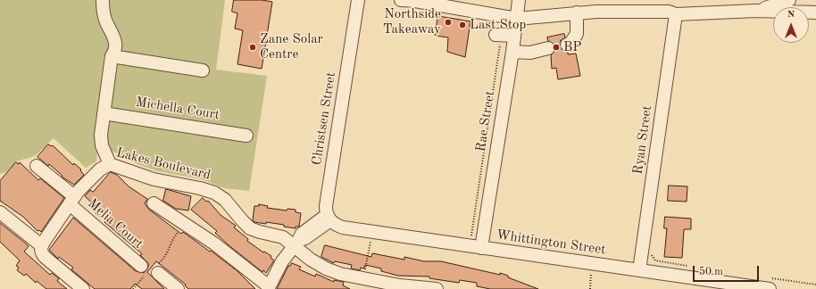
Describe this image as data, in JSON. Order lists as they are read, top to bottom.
{
  "streets": {
    "street": [
      "Michella Court",
      "Christsen Street",
      "Rae Street",
      "Ryan Street",
      "Lakes Boulevard",
      "Melia Court",
      "Whittington Street"
    ]
  },
  "crossings": [
    ["Christsen Street", "Whittington Street"],
    ["Rae Street", "Whittington Street"],
    ["Ryan Street", "Whittington Street"],
    ["Lakes Boulevard", "Melia Court"]
  ],
  "places": [
    "Northside Takeaway",
    "Last Stop",
    "Zane Solar Centre",
    "BP"
  ],
  "scale_bar": "50 m",
  "north": "top"
}
